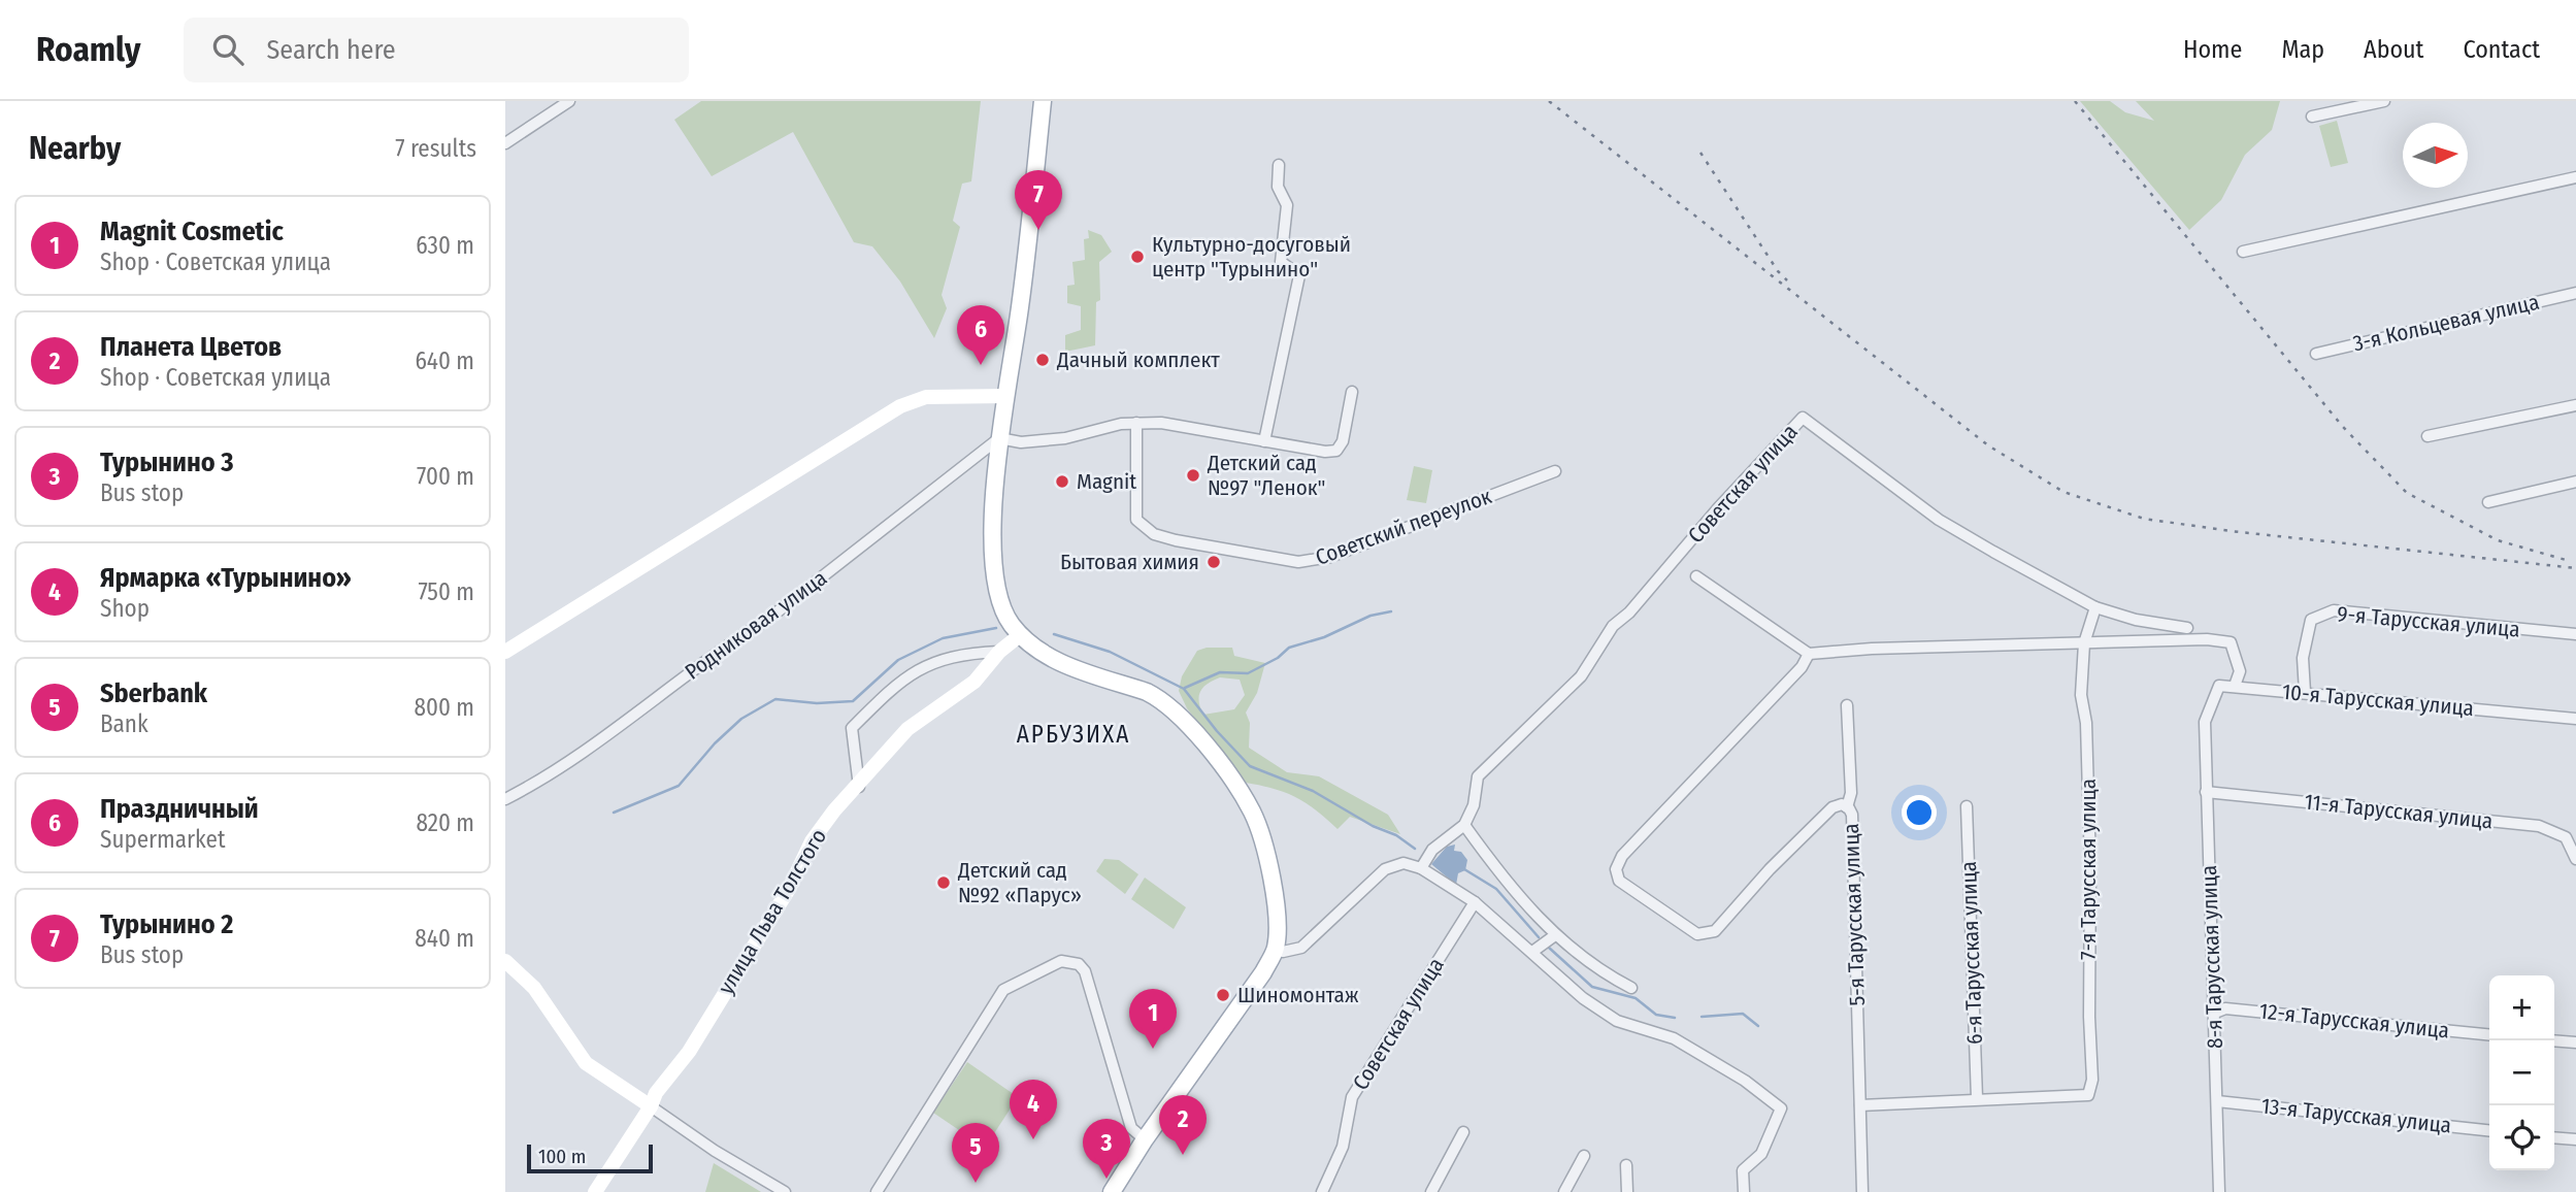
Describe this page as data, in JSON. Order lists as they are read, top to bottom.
{
  "streets": {
    "street": [
      "3-я Кольцевая улица",
      "Советская улица",
      "Советский переулок",
      "9-я Тарусская улица",
      "Родниковая улица",
      "10-я Тарусская улица",
      "11-я Тарусская улица",
      "7-я Тарусская улица",
      "улица Льва Толстого",
      "5-я Тарусская улица",
      "6-я Тарусская улица",
      "8-я Тарусская улица",
      "12-я Тарусская улица",
      "13-я Тарусская улица"
    ]
  },
  "crossings": [
    ["Советская улица", "7-я Тарусская улица"],
    ["9-я Тарусская улица", "10-я Тарусская улица"],
    ["10-я Тарусская улица", "8-я Тарусская улица"],
    ["11-я Тарусская улица", "8-я Тарусская улица"],
    ["7-я Тарусская улица", "6-я Тарусская улица"],
    ["8-я Тарусская улица", "12-я Тарусская улица"],
    ["8-я Тарусская улица", "13-я Тарусская улица"]
  ],
  "districts": ["АРБУЗИХА"],
  "places": [
    "Культурно-досуговый центр \"Турынино\"",
    "Дачный комплект",
    "Детский сад №97 \"Ленок\"",
    "Magnit",
    "Бытовая химия",
    "Детский сад №92 «Парус»",
    "Шиномонтаж"
  ],
  "scale_bar": "100 m",
  "north": "right",
  "page": {
    "header": "Roamly",
    "search": "Search here",
    "nav": [
      "Home",
      "Map",
      "About",
      "Contact"
    ],
    "heading": ["Nearby", "7 results"],
    "pins": [
      "7",
      "6",
      "1",
      "4",
      "2",
      "3",
      "5"
    ],
    "list": [
      {
        "mark": "1",
        "name": "Magnit Cosmetic",
        "note": "Shop · Советская улица",
        "value": "630 m"
      },
      {
        "mark": "2",
        "name": "Планета Цветов",
        "note": "Shop · Советская улица",
        "value": "640 m"
      },
      {
        "mark": "3",
        "name": "Турынино 3",
        "note": "Bus stop",
        "value": "700 m"
      },
      {
        "mark": "4",
        "name": "Ярмарка «Турынино»",
        "note": "Shop",
        "value": "750 m"
      },
      {
        "mark": "5",
        "name": "Sberbank",
        "note": "Bank",
        "value": "800 m"
      },
      {
        "mark": "6",
        "name": "Праздничный",
        "note": "Supermarket",
        "value": "820 m"
      },
      {
        "mark": "7",
        "name": "Турынино 2",
        "note": "Bus stop",
        "value": "840 m"
      }
    ],
    "map_buttons": ["+", "−"],
    "scale": "100 m"
  }
}
